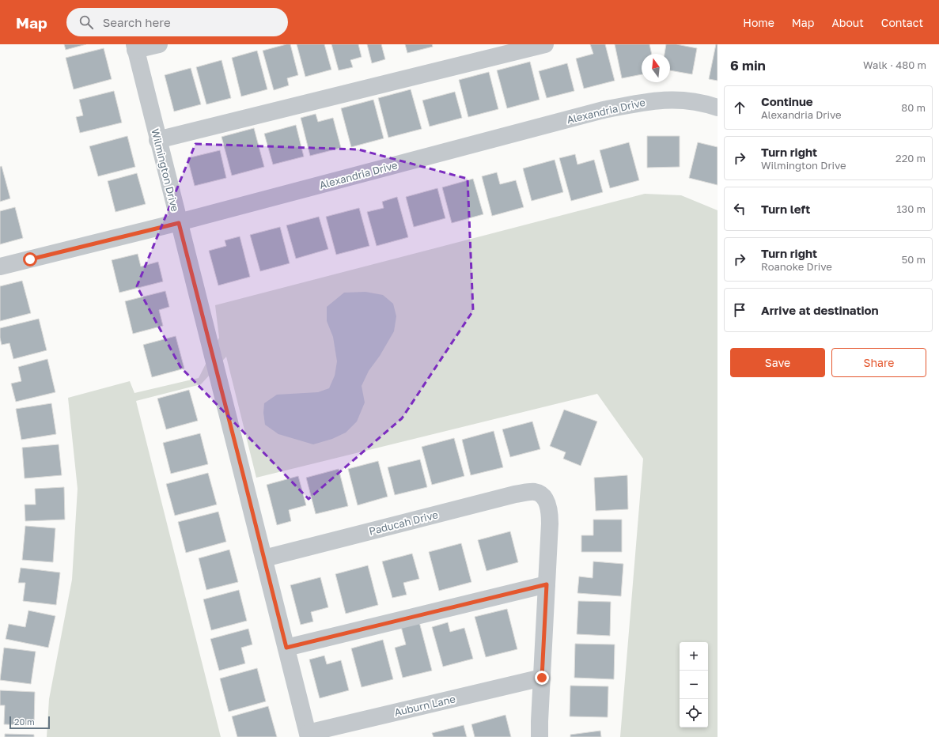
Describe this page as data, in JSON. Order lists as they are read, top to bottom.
{
  "streets": {
    "street": [
      "Alexandria Drive",
      "Wilmington Drive",
      "Paducah Drive",
      "Auburn Lane"
    ]
  },
  "crossings": [
    ["Alexandria Drive", "Wilmington Drive"],
    ["Wilmington Drive", "Paducah Drive"],
    ["Wilmington Drive", "Auburn Lane"]
  ],
  "scale_bar": "20 m",
  "north": "top",
  "page": {
    "header": "Map",
    "search": "Search here",
    "nav": [
      "Home",
      "Map",
      "About",
      "Contact"
    ],
    "heading": ["6 min", "Walk · 480 m"],
    "list": [
      ["Continue", "Alexandria Drive", "80 m"],
      ["Turn right", "Wilmington Drive", "220 m"],
      ["Turn left", "130 m"],
      ["Turn right", "Roanoke Drive", "50 m"],
      "Arrive at destination"
    ],
    "buttons": ["Save", "Share"],
    "map_buttons": ["+", "−"],
    "scale": "20 m"
  }
}
